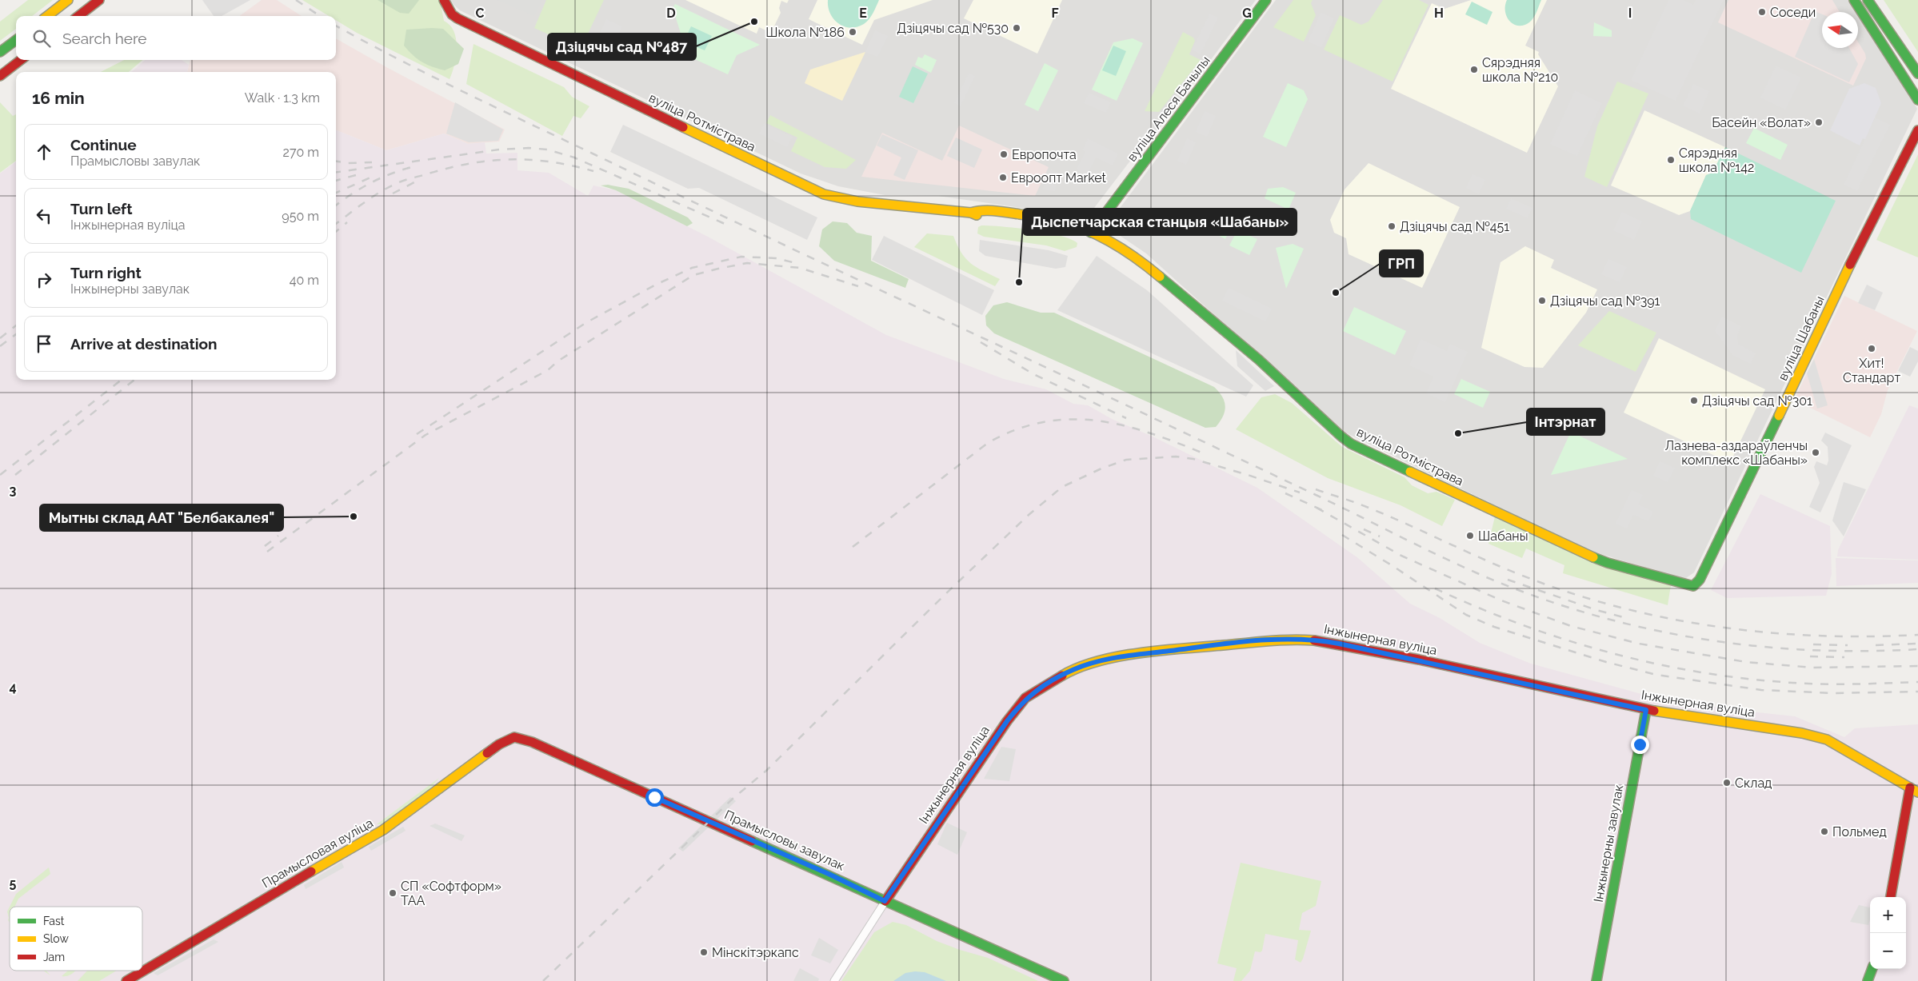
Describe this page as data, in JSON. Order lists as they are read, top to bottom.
{
  "streets": {
    "main road": [
      "вуліца Алеся Бачылы",
      "вуліца Ротмістрава",
      "вуліца Шабаны",
      "Інжынерная вуліца",
      "Прамысловы завулак",
      "Інжынерны завулак",
      "Прамысловая вуліца"
    ]
  },
  "crossings": [
    ["вуліца Алеся Бачылы", "вуліца Ротмістрава"],
    ["вуліца Ротмістрава", "вуліца Шабаны"],
    ["Інжынерная вуліца", "Прамысловы завулак"],
    ["Інжынерная вуліца", "Інжынерны завулак"],
    ["Прамысловы завулак", "Прамысловая вуліца"]
  ],
  "places": [
    "Соседи",
    "Дзіцячы сад №487",
    "Дзіцячы сад №530",
    "Школа №186",
    "Сярэдняя школа №210",
    "Басейн «Волат»",
    "Европочта",
    "Сярэдняя школа №142",
    "Евроопт Market",
    "Дзіцячы сад №451",
    "Дыспетчарская станцыя «Шабаны»",
    "ГРП",
    "Дзіцячы сад №391",
    "Хит! Стандарт",
    "Дзіцячы сад №301",
    "Інтэрнат",
    "Лазнева-аздараўленчы комплекс «Шабаны»",
    "Мытны склад ААТ \"Белбакалея\"",
    "Шабаны",
    "Склад",
    "Польмед",
    "СП «Софтформ» ТАА",
    "Мінскітэркапс"
  ],
  "legend": ["Fast", "Slow", "Jam"],
  "north": "left",
  "page": {
    "search": "Search here",
    "heading": ["16 min", "Walk · 1.3 km"],
    "list": [
      ["Continue", "Прамысловы завулак", "270 m"],
      ["Turn left", "Інжынерная вуліца", "950 m"],
      ["Turn right", "Інжынерны завулак", "40 m"],
      "Arrive at destination"
    ],
    "map_buttons": ["+", "−"]
  },
  "grid": {
    "columns": [
      "C",
      "D",
      "E",
      "F",
      "G",
      "H",
      "I"
    ],
    "rows": ["3", "4", "5"]
  }
}
